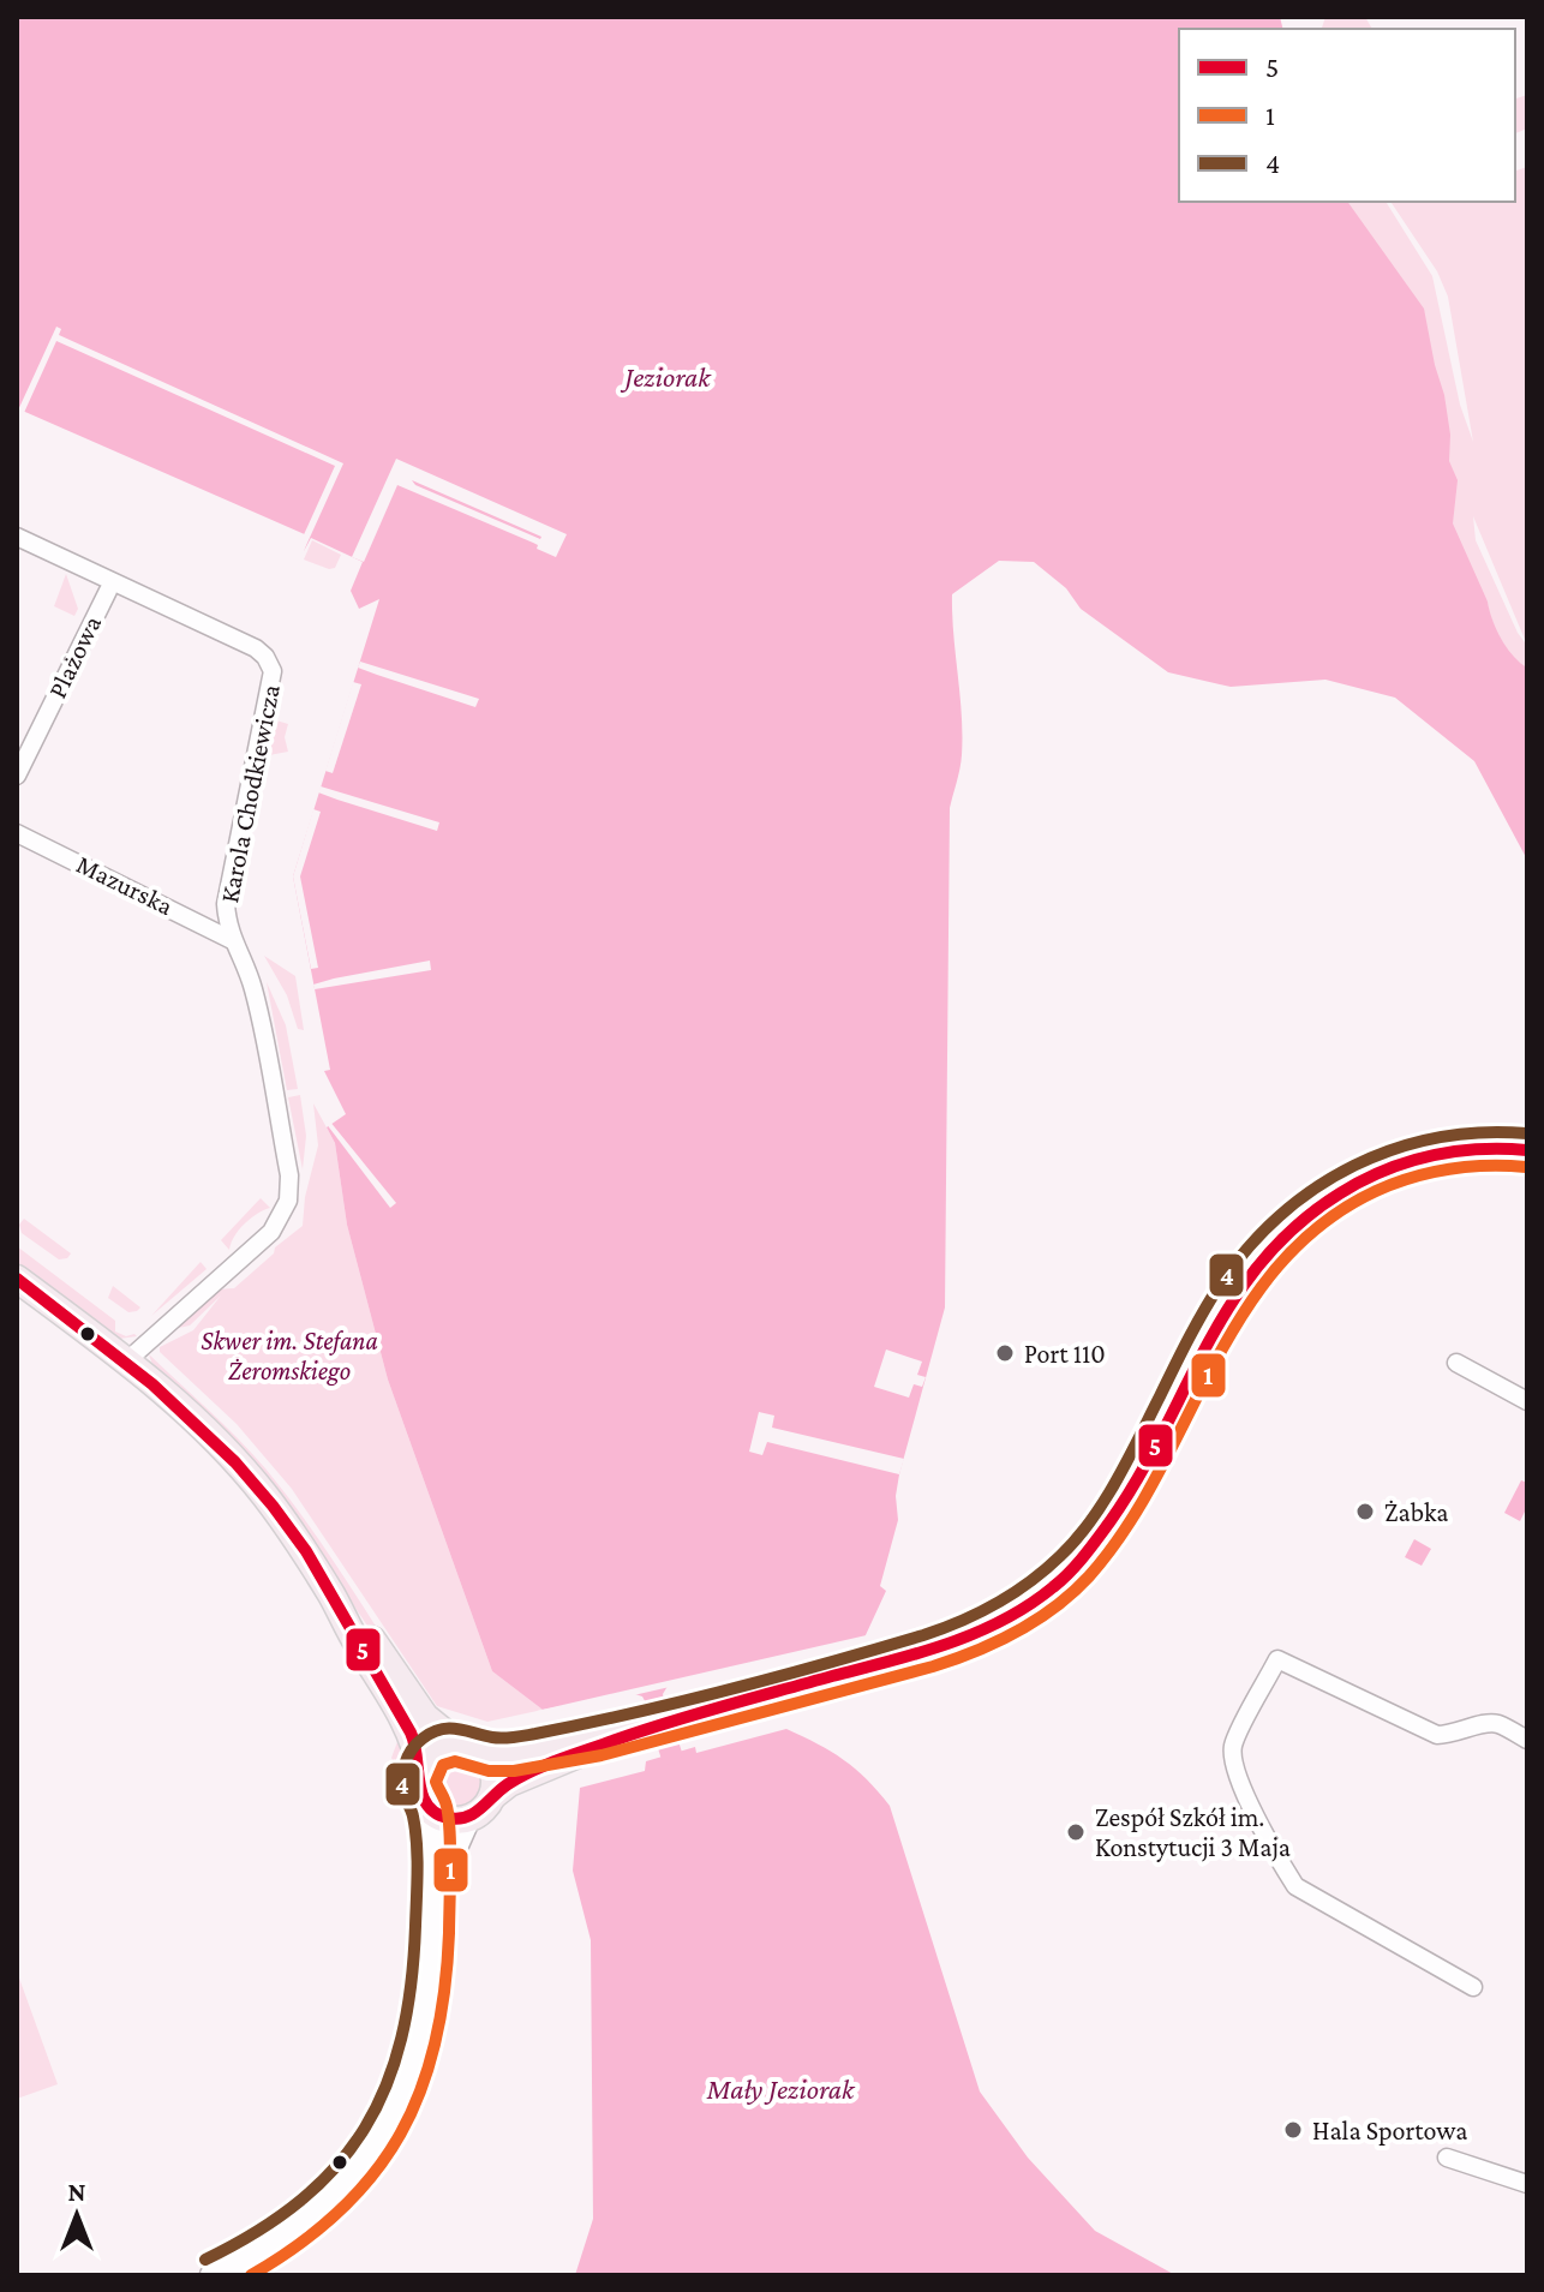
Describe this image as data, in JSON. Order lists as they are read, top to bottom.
{
  "streets": {
    "street": ["Plażowa", "Karola Chodkiewicza", "Mazurska"]
  },
  "crossings": [
    ["Karola Chodkiewicza", "Mazurska"]
  ],
  "water": ["Jeziorak", "Mały Jeziorak"],
  "parks": ["Skwer im. Stefana Żeromskiego"],
  "places": [
    "Port 110",
    "Żabka",
    "Zespół Szkół im. Konstytucji 3 Maja",
    "Hala Sportowa"
  ],
  "lines": ["transit line 4", "transit line 5", "transit line 1"],
  "legend": ["5", "1", "4"],
  "north": "top"
}
